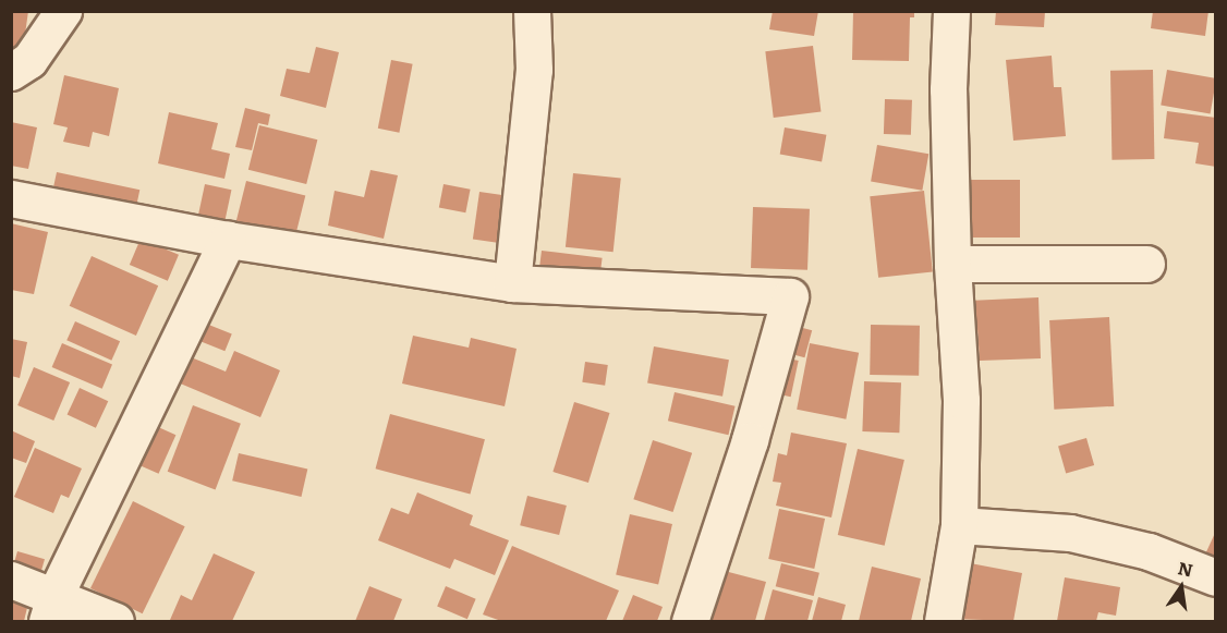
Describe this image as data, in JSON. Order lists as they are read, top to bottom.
{
  "north": "top"
}
